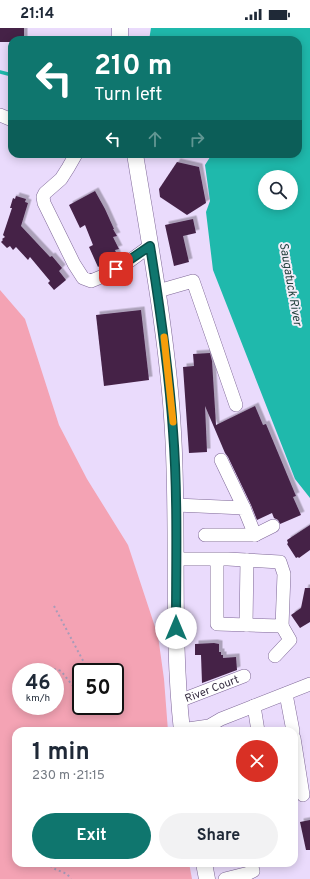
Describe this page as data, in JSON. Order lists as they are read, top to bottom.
{
  "streets": {
    "street": ["River Court"]
  },
  "water": ["Saugatuck River"],
  "page": {
    "status": "21:14",
    "turn": ["210 m", "Turn left"],
    "speed": "46 km/h",
    "limit": "50",
    "heading": ["1 min", "230 m · 21:15"],
    "buttons": ["Exit", "Share"]
  }
}
